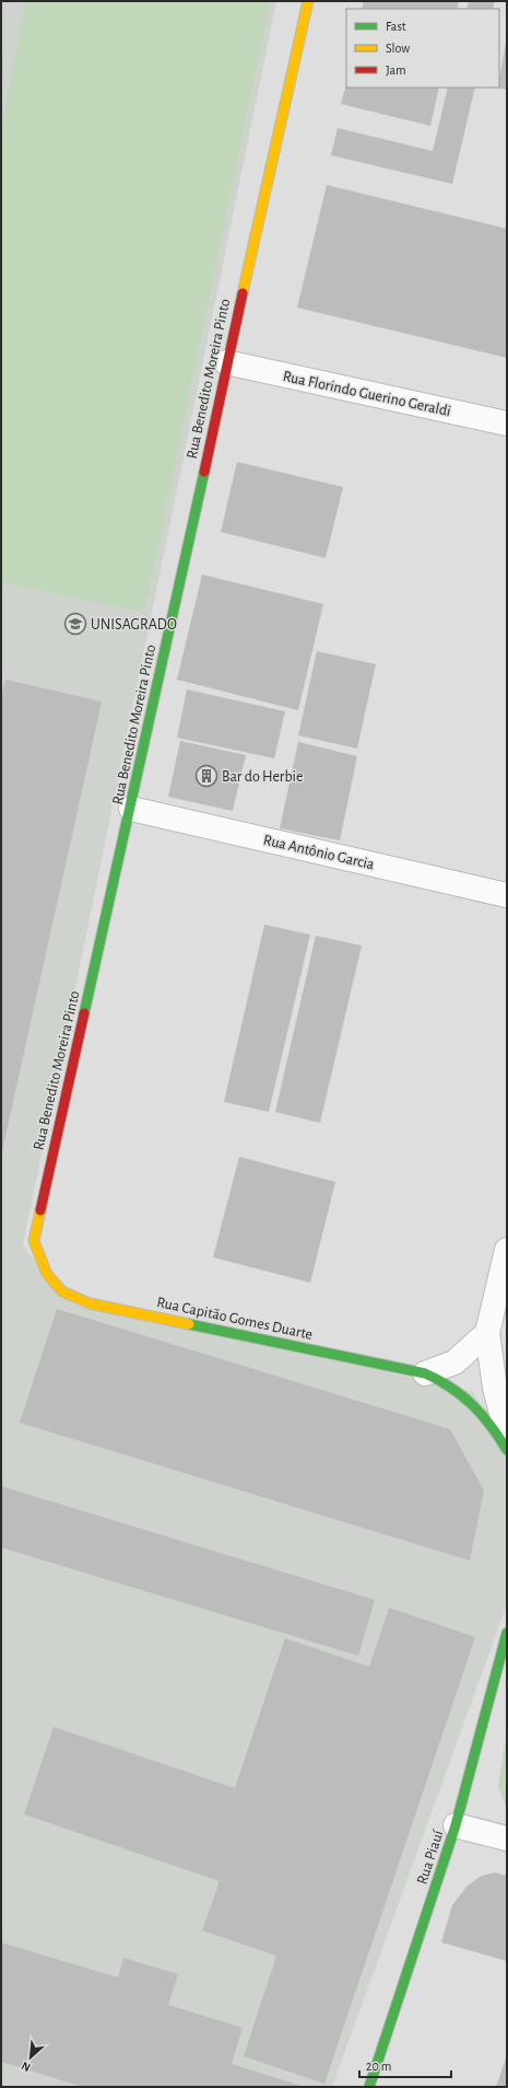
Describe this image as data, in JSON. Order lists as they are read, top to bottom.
{
  "streets": {
    "street": [
      "Rua Benedito Moreira Pinto",
      "Rua Florindo Guerino Geraldi",
      "Rua Antônio Garcia",
      "Rua Capitão Gomes Duarte",
      "Rua Piauí"
    ]
  },
  "crossings": [
    ["Rua Benedito Moreira Pinto", "Rua Florindo Guerino Geraldi"],
    ["Rua Benedito Moreira Pinto", "Rua Antônio Garcia"],
    ["Rua Benedito Moreira Pinto", "Rua Capitão Gomes Duarte"]
  ],
  "places": {
    "school or university": ["UNISAGRADO"],
    "building": ["Bar do Herbie"]
  },
  "legend": ["Fast", "Slow", "Jam"],
  "scale_bar": "20 m",
  "north": "bottom left"
}
